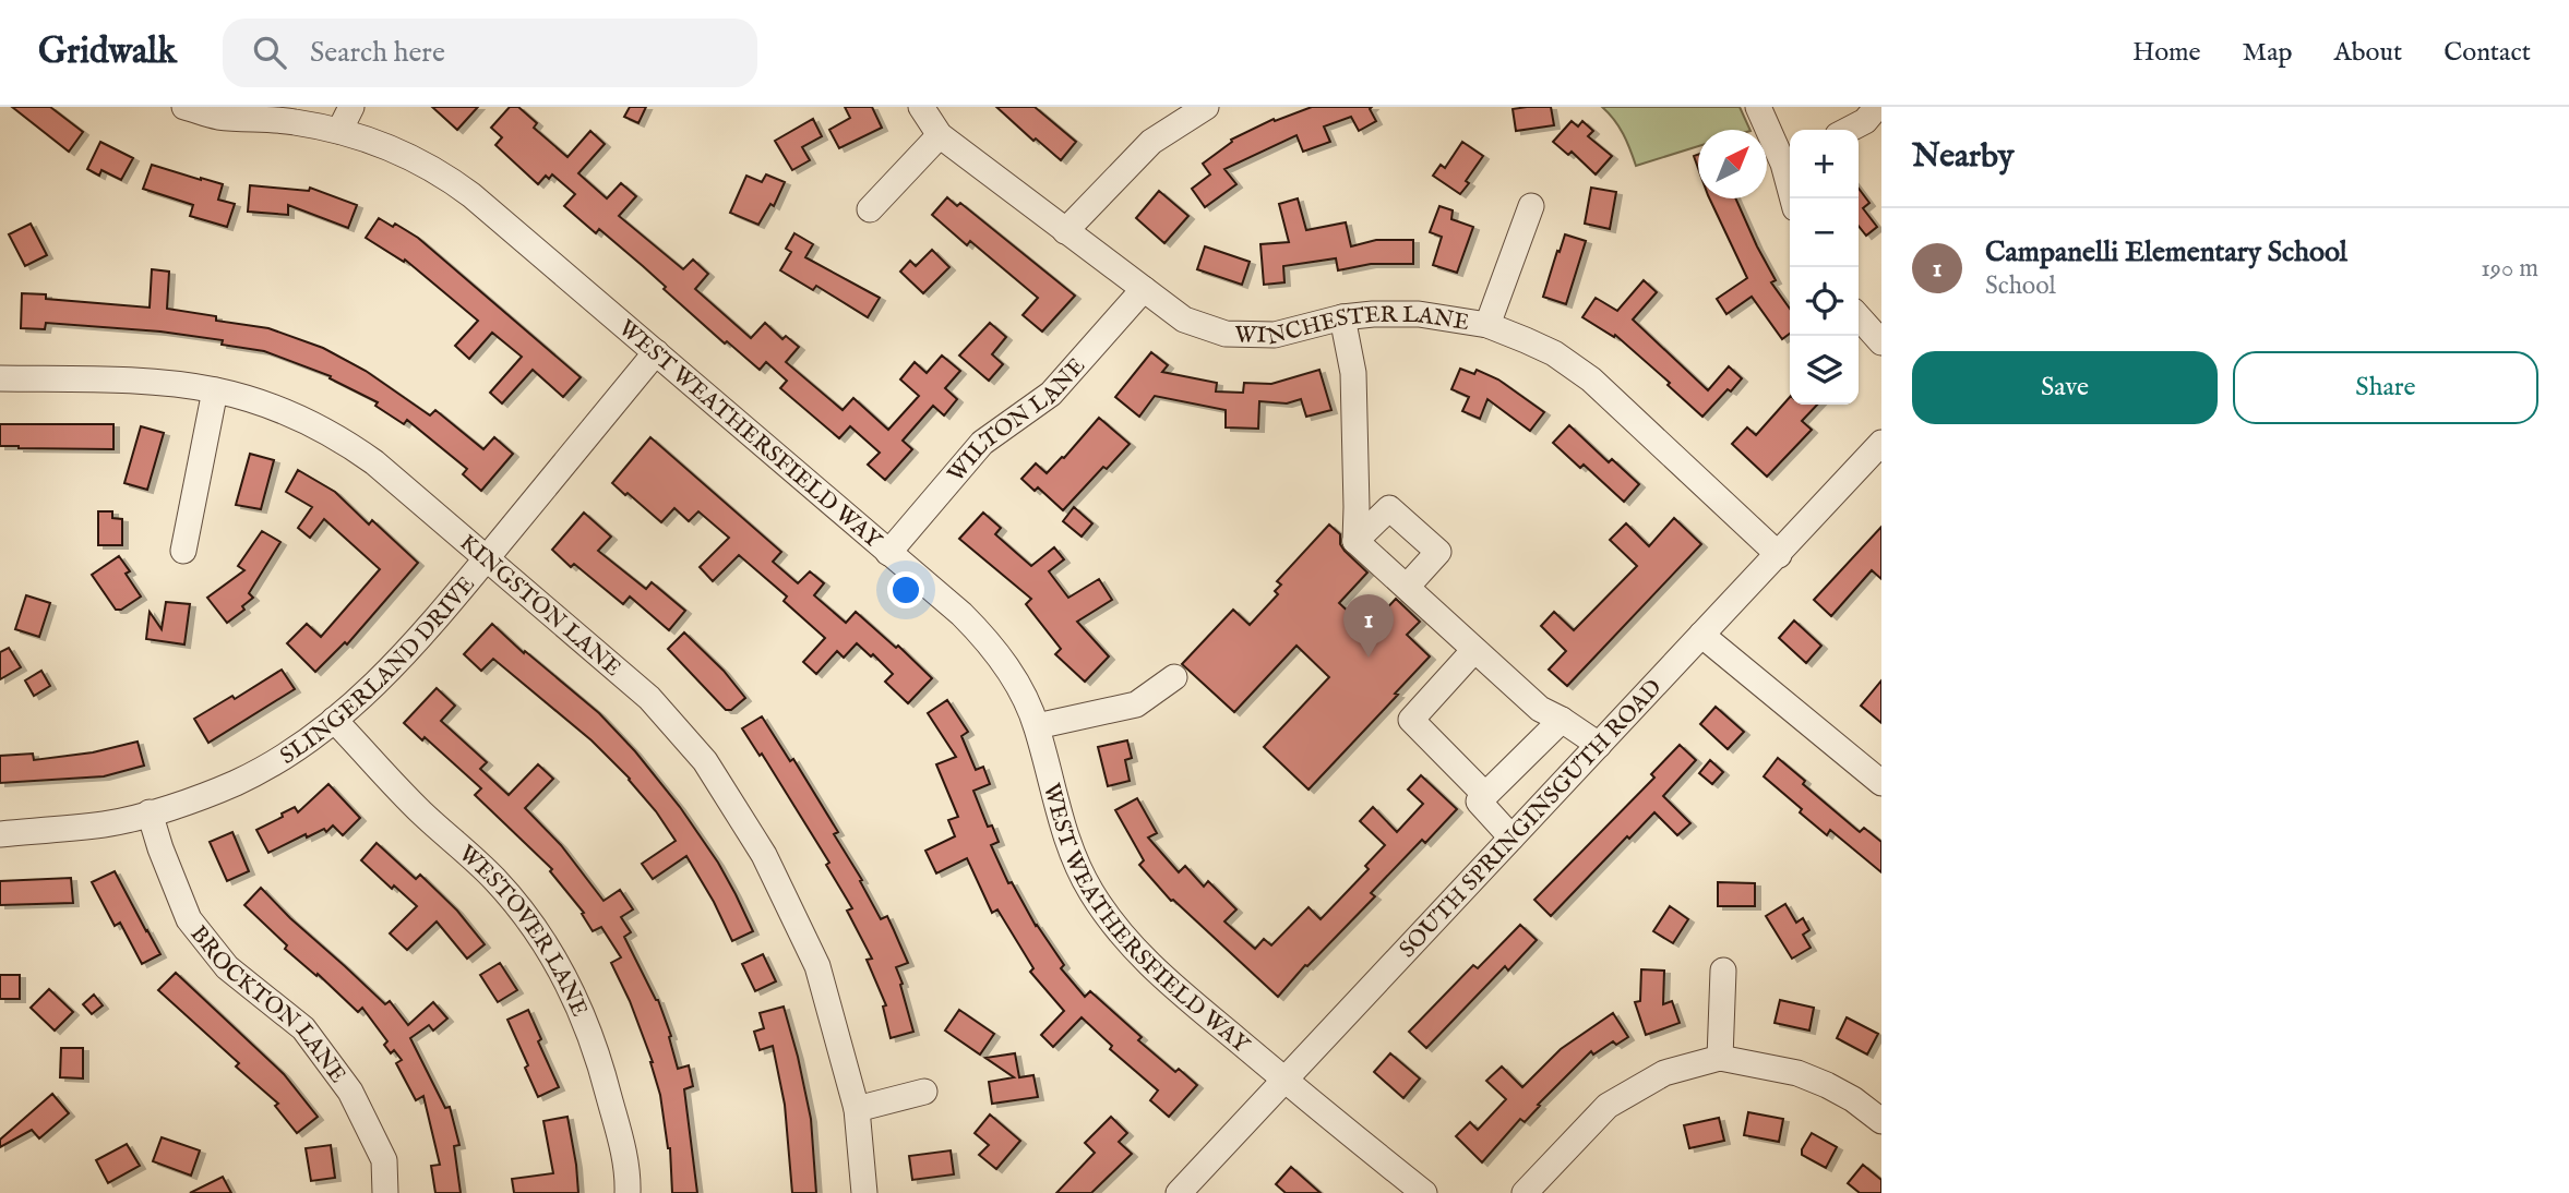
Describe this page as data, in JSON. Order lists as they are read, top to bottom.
{
  "streets": {
    "street": [
      "WINCHESTER LANE",
      "WILTON LANE",
      "WEST WEATHERSFIELD WAY",
      "KINGSTON LANE",
      "SLINGERLAND DRIVE",
      "SOUTH SPRINGINSGUTH ROAD",
      "WESTOVER LANE",
      "BROCKTON LANE"
    ]
  },
  "crossings": [
    ["WINCHESTER LANE", "WILTON LANE"],
    ["WINCHESTER LANE", "SOUTH SPRINGINSGUTH ROAD"],
    ["WILTON LANE", "WEST WEATHERSFIELD WAY"],
    ["WEST WEATHERSFIELD WAY", "SLINGERLAND DRIVE"],
    ["WEST WEATHERSFIELD WAY", "SOUTH SPRINGINSGUTH ROAD"],
    ["KINGSTON LANE", "SLINGERLAND DRIVE"],
    ["SLINGERLAND DRIVE", "WESTOVER LANE"],
    ["SLINGERLAND DRIVE", "BROCKTON LANE"]
  ],
  "north": "top right",
  "page": {
    "header": "Gridwalk",
    "search": "Search here",
    "nav": [
      "Home",
      "Map",
      "About",
      "Contact"
    ],
    "heading": "Nearby",
    "map_buttons": ["+", "−"],
    "list": [
      {
        "mark": "1",
        "name": "Campanelli Elementary School",
        "note": "School",
        "value": "190 m"
      }
    ],
    "buttons": ["Save", "Share"],
    "pins": "1"
  }
}
